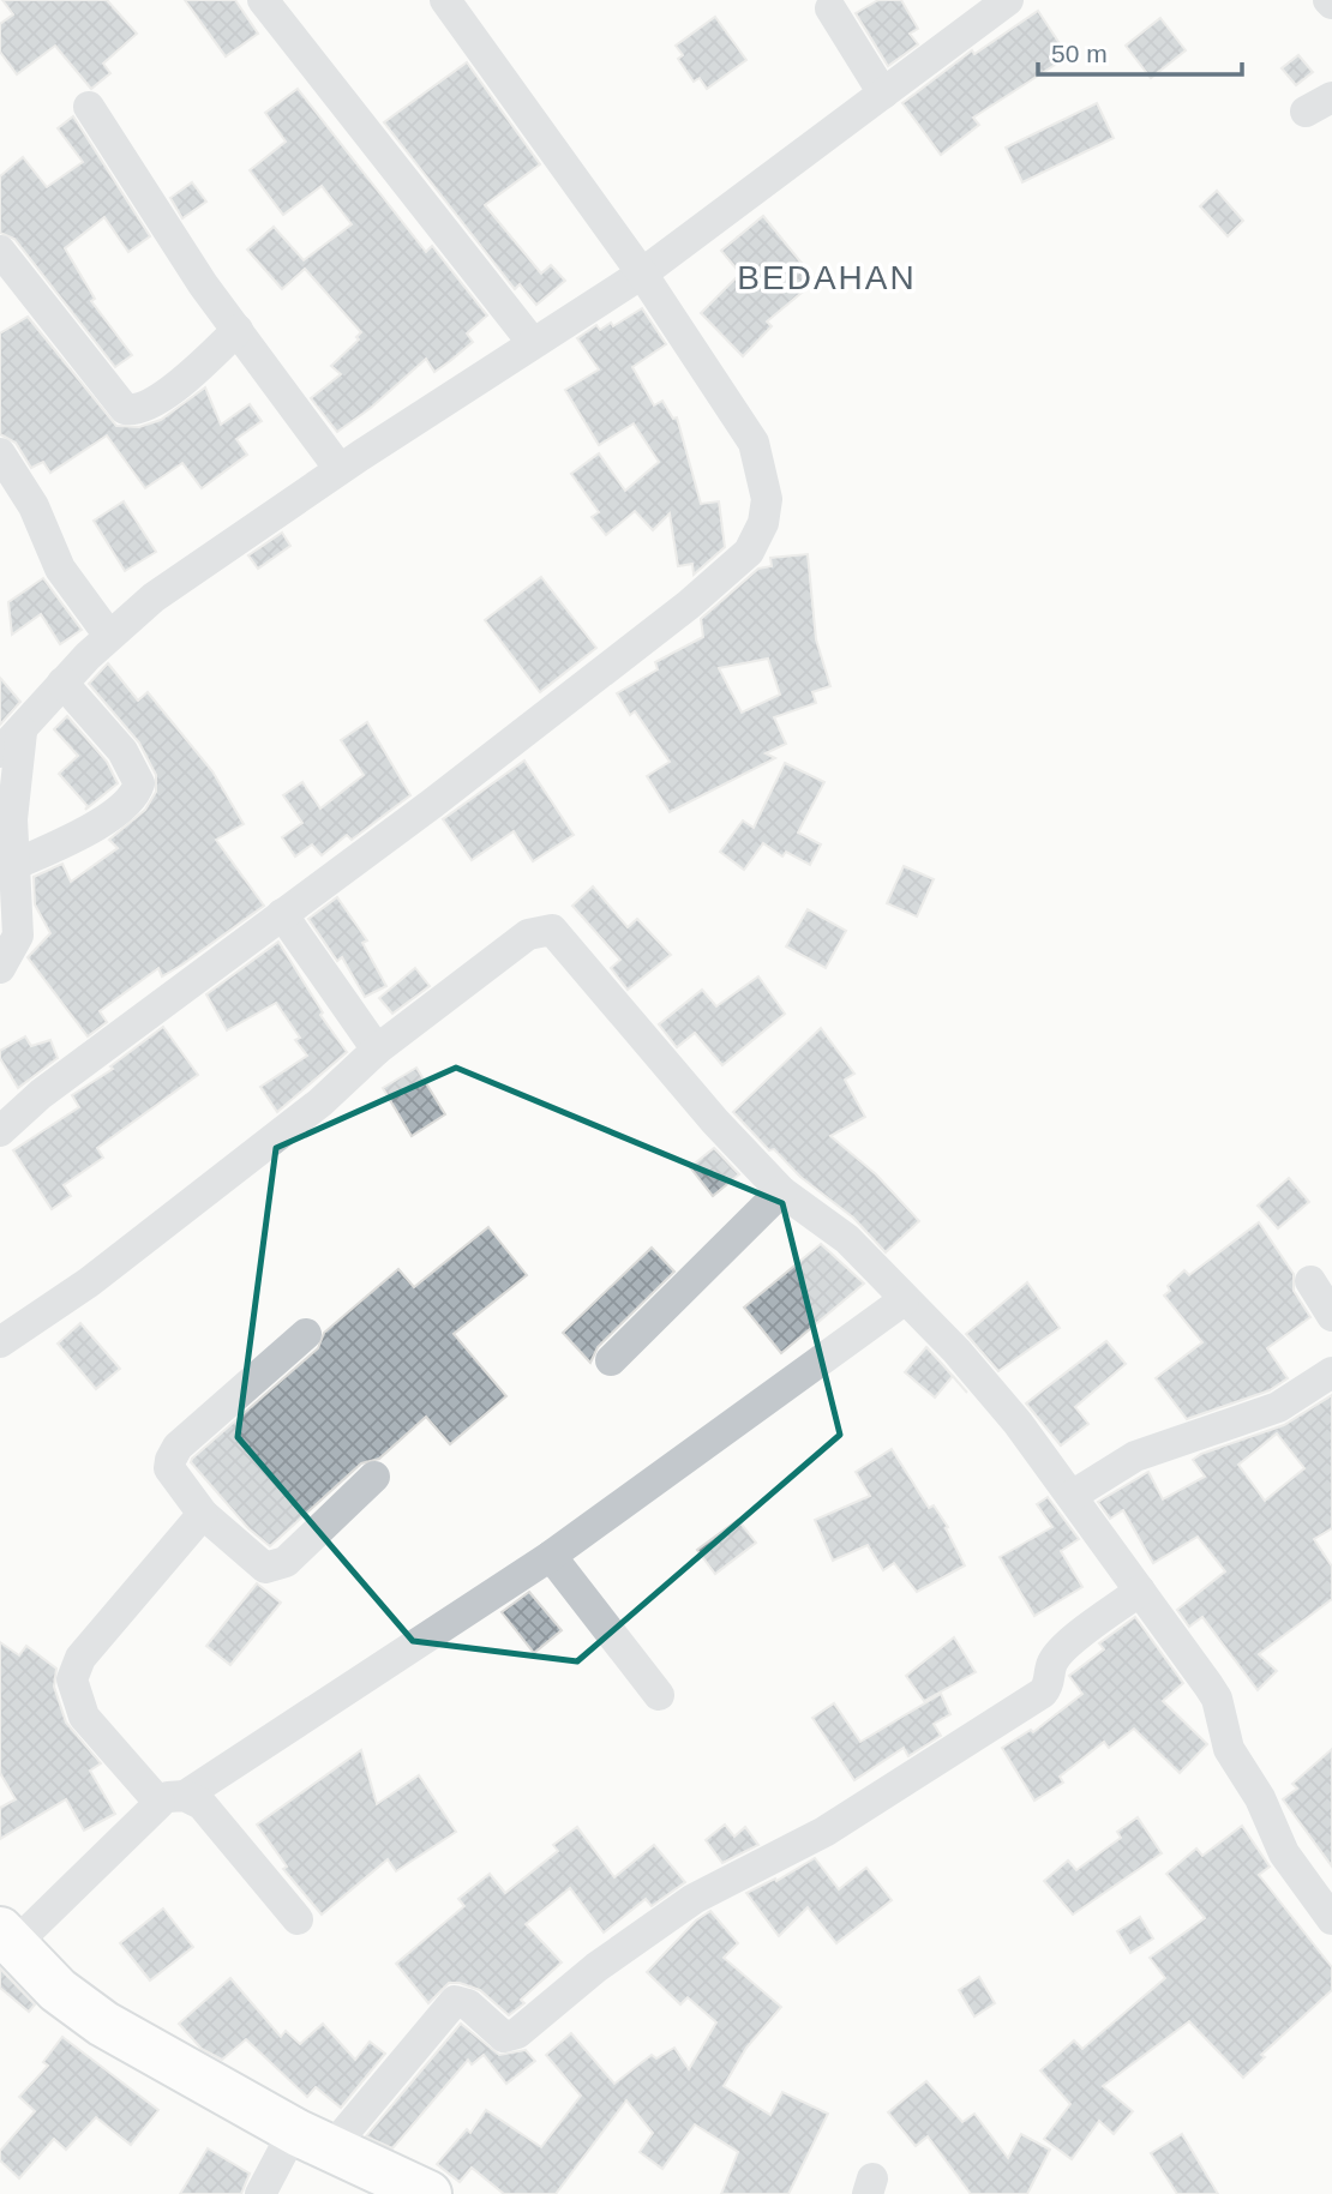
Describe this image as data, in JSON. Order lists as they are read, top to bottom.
{
  "districts": ["BEDAHAN"],
  "scale_bar": "50 m"
}
